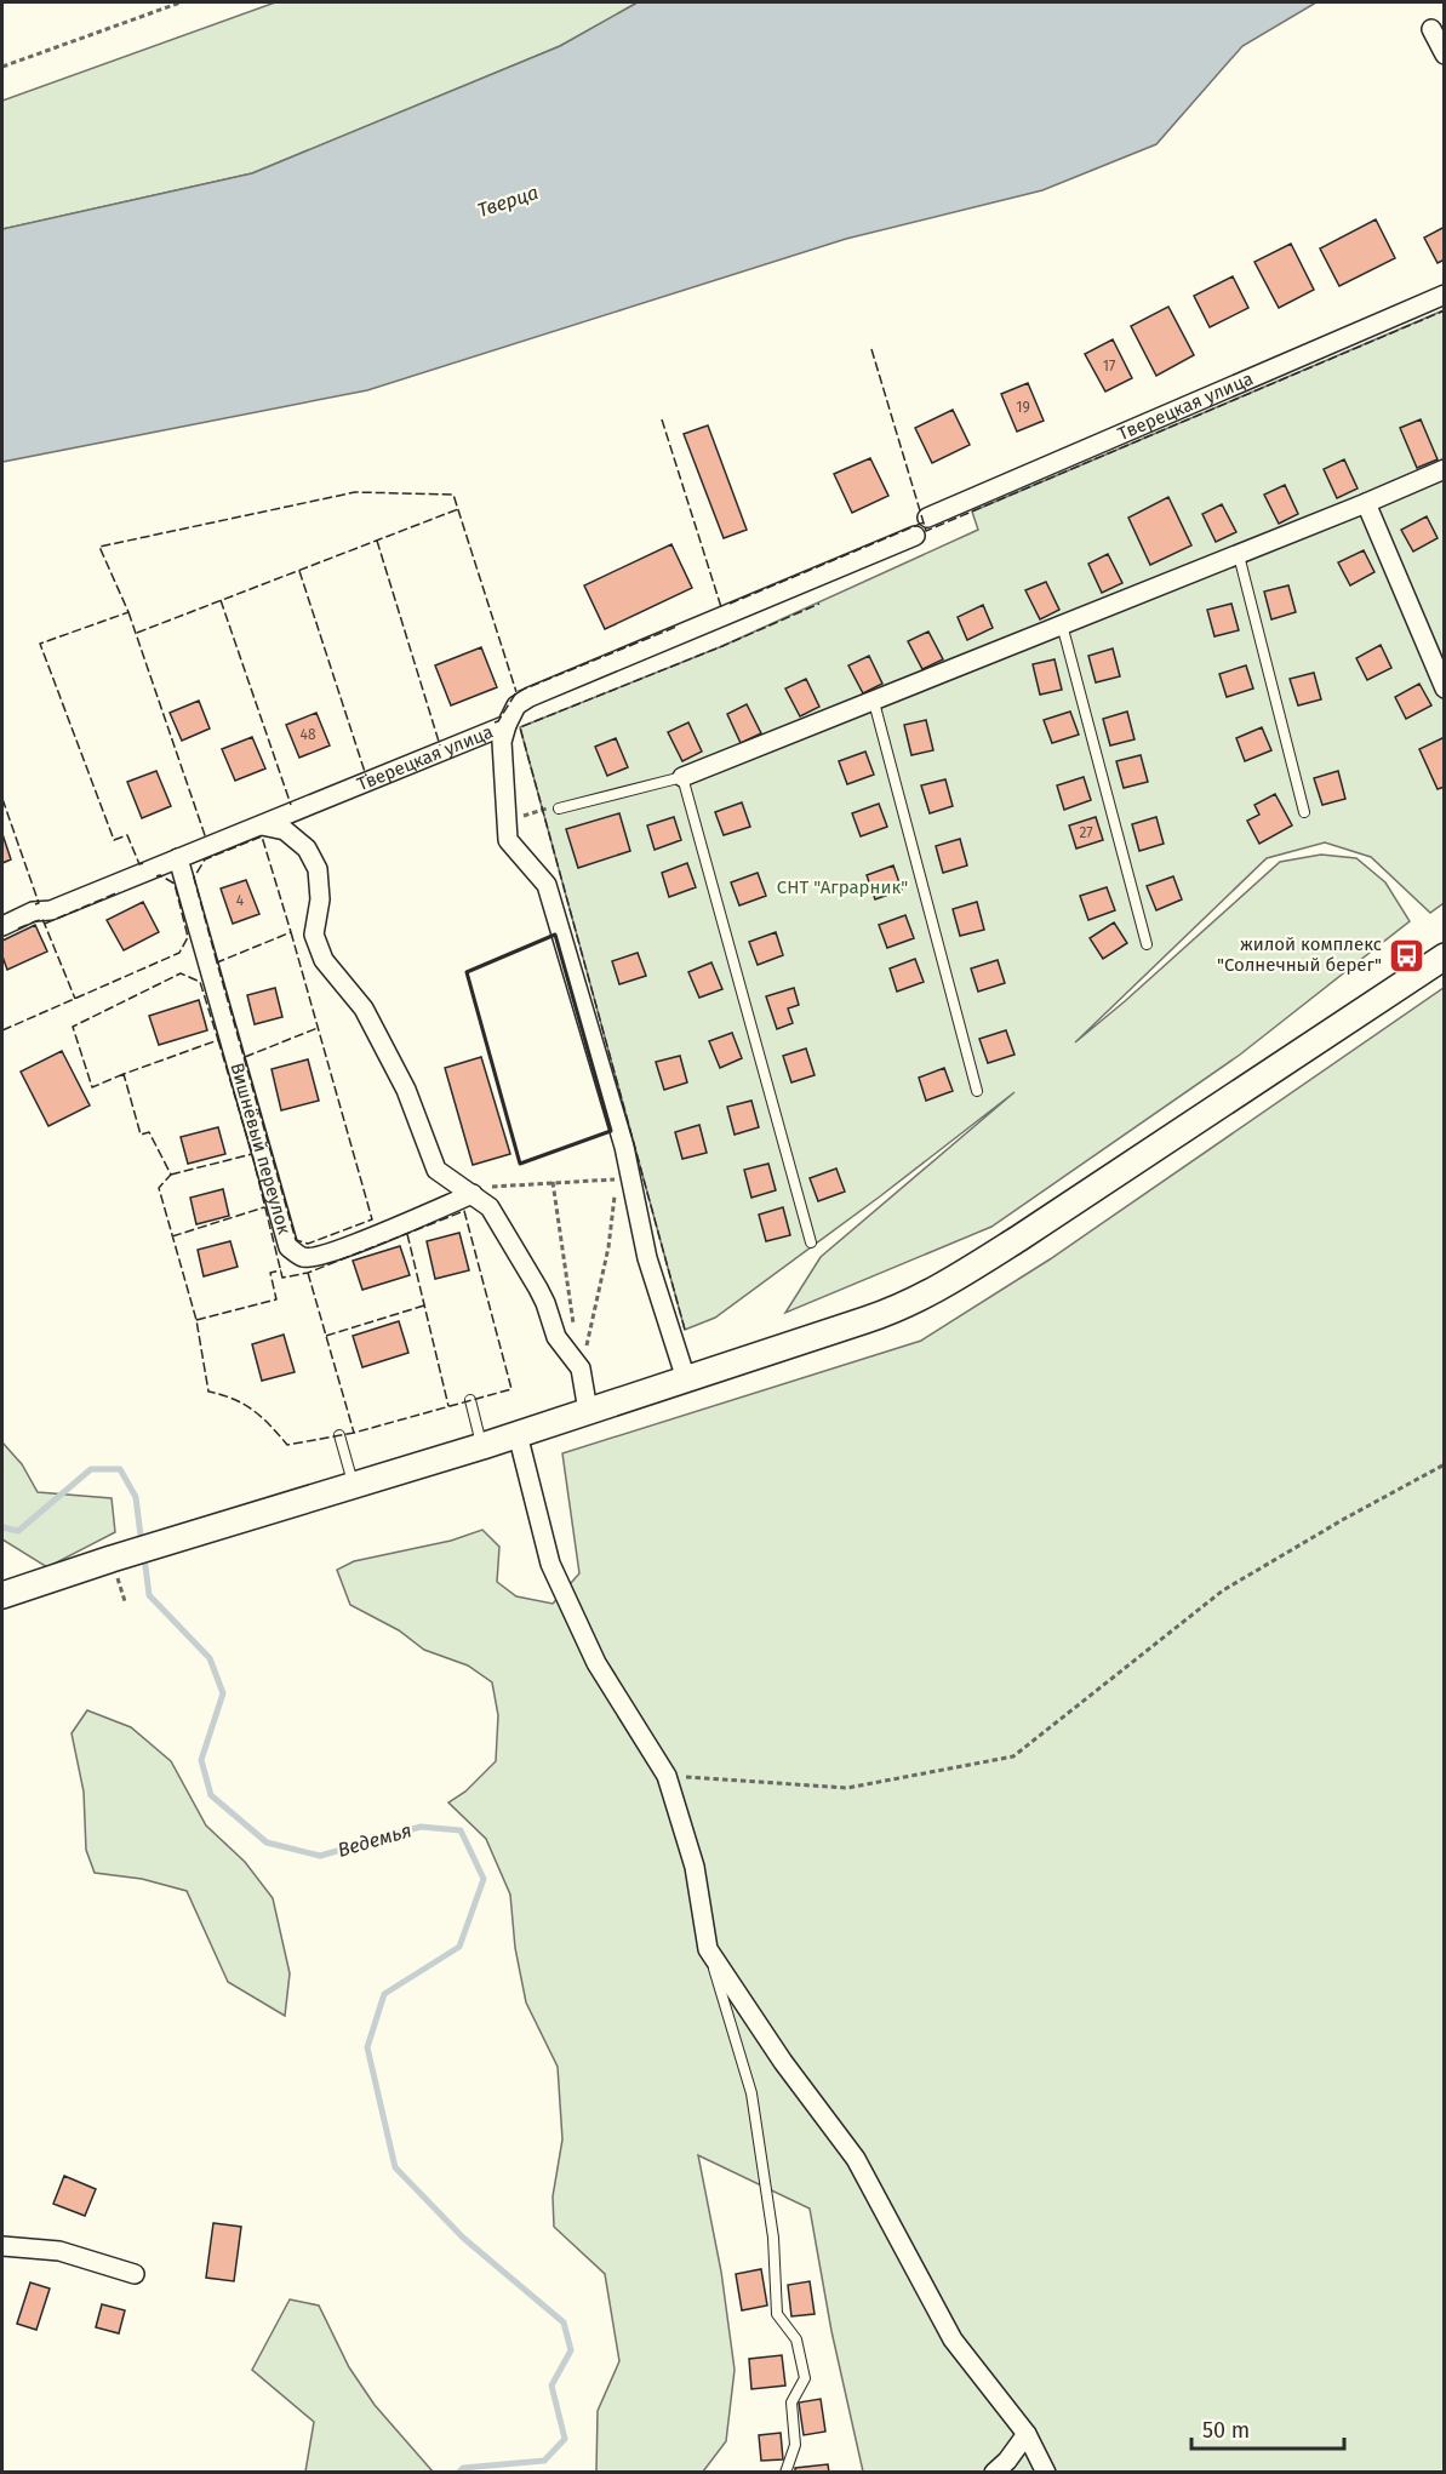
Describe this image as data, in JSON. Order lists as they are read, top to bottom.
{
  "streets": {
    "street": ["Тверецкая улица", "Вишнёвый переулок"]
  },
  "crossings": [
    ["Тверецкая улица", "Вишнёвый переулок"]
  ],
  "water": ["Тверца", "Ведемья"],
  "parks": ["СНТ \"Аграрник\""],
  "places": {
    "bus stop": ["жилой комплекс \"Солнечный берег\""]
  },
  "house_numbers": [
    "17",
    "19",
    "48",
    "27",
    "4"
  ],
  "scale_bar": "50 m"
}
